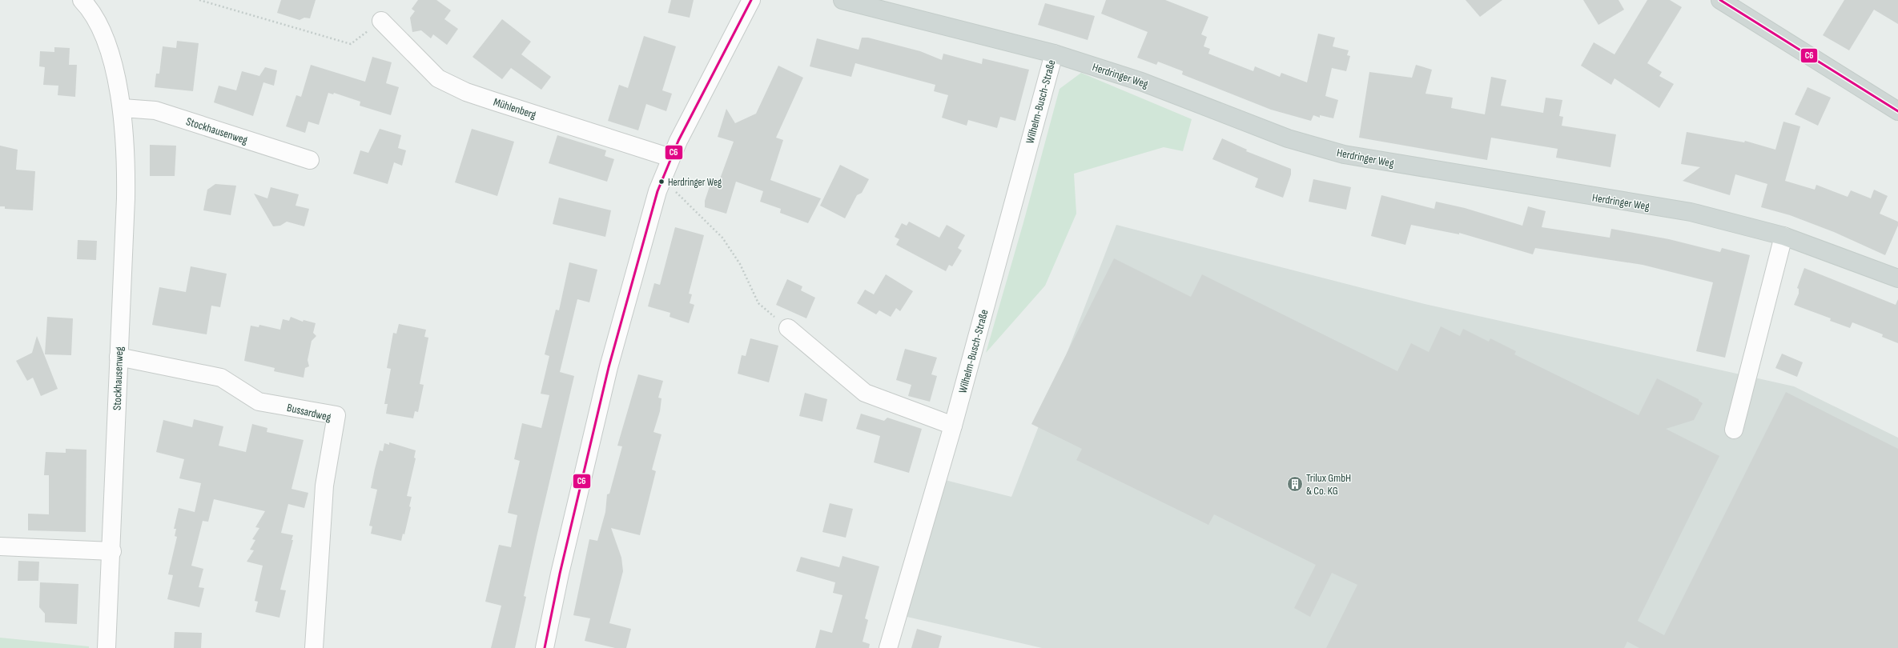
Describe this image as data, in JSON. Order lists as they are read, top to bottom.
{
  "streets": {
    "main road": ["Herdringer Weg"],
    "street": [
      "Wilhelm-Busch-Straße",
      "Mühlenberg",
      "Stockhausenweg",
      "Bussardweg"
    ]
  },
  "crossings": [
    ["Herdringer Weg", "Wilhelm-Busch-Straße"],
    ["Stockhausenweg", "Bussardweg"]
  ],
  "places": {
    "other": ["Herdringer Weg"],
    "building": ["Trilux GmbH & Co. KG"]
  },
  "lines": ["transit line C6"]
}
